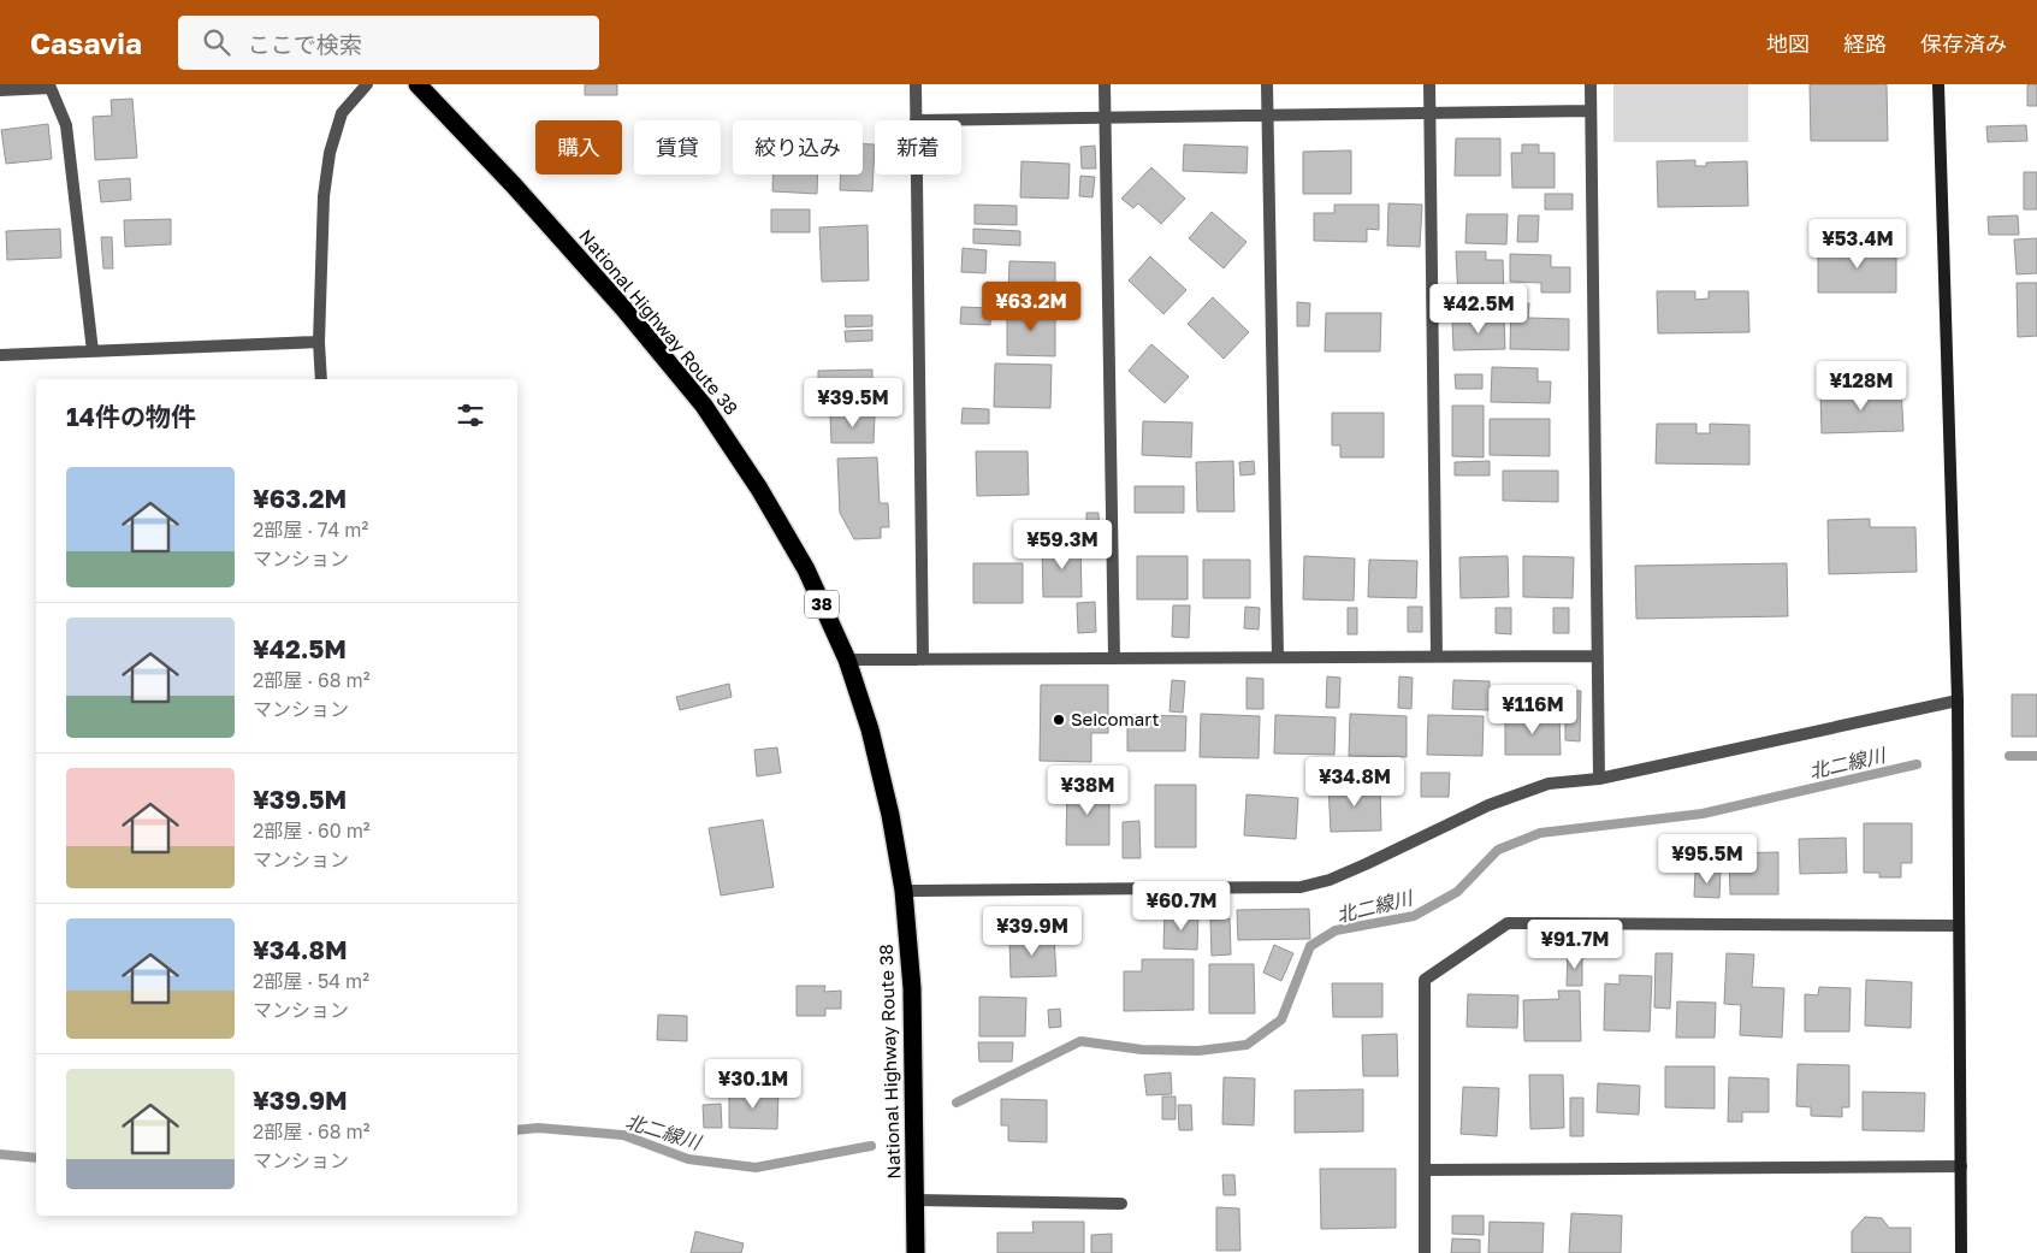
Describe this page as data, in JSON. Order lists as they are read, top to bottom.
{
  "streets": {
    "highway": ["National Highway Route 38", "38"]
  },
  "water": ["北二線川"],
  "places": ["Seicomart"],
  "page": {
    "header": "Casavia",
    "search": "ここで検索",
    "nav": ["地図", "経路", "保存済み"],
    "chip": [
      "購入",
      "賃貸",
      "絞り込み",
      "新着"
    ],
    "price": [
      "¥53.4M",
      "¥63.2M",
      "¥42.5M",
      "¥128M",
      "¥39.5M",
      "¥59.3M",
      "¥116M",
      "¥34.8M",
      "¥38M",
      "¥95.5M",
      "¥60.7M",
      "¥39.9M",
      "¥91.7M",
      "¥30.1M"
    ],
    "heading": "14件の物件",
    "list": [
      {
        "name": "¥63.2M",
        "note": "2部屋 · 74 m² · マンション"
      },
      {
        "name": "¥42.5M",
        "note": "2部屋 · 68 m² · マンション"
      },
      {
        "name": "¥39.5M",
        "note": "2部屋 · 60 m² · マンション"
      },
      {
        "name": "¥34.8M",
        "note": "2部屋 · 54 m² · マンション"
      },
      {
        "name": "¥39.9M",
        "note": "2部屋 · 68 m² · マンション"
      }
    ]
  }
}
